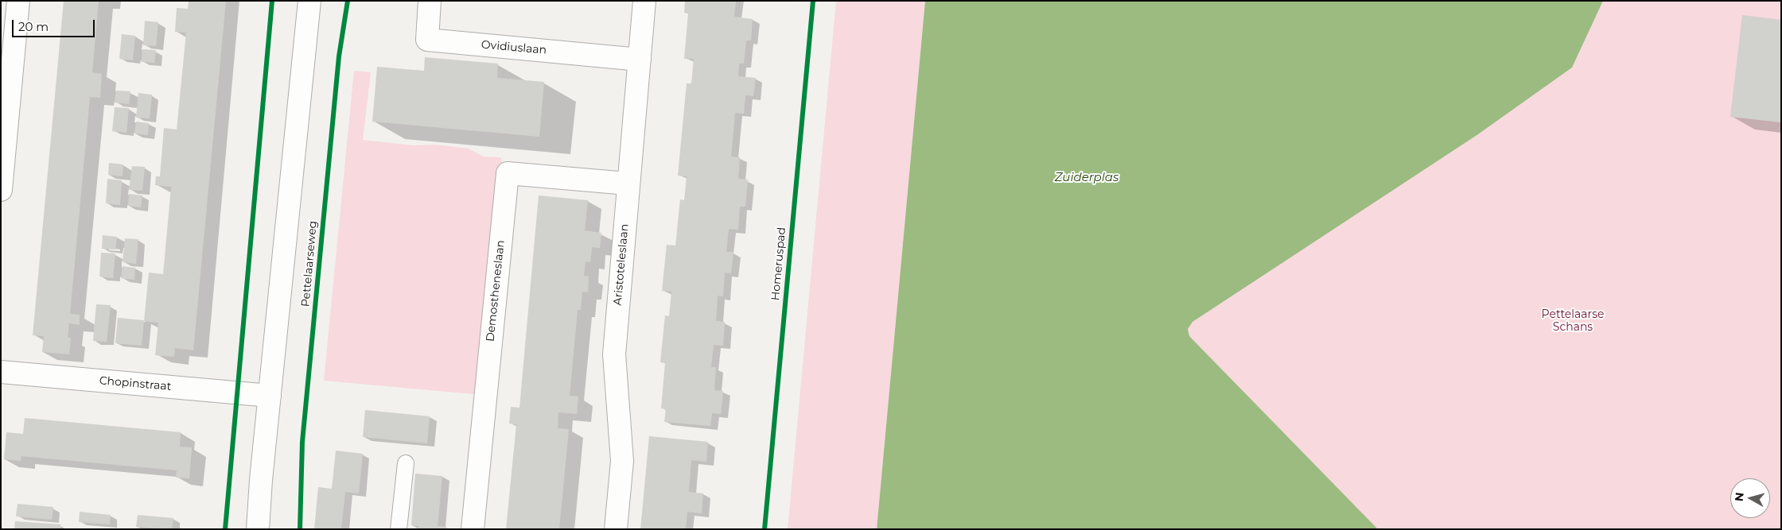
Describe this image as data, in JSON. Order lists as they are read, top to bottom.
{
  "streets": {
    "street": [
      "Ovidiuslaan",
      "Aristoteleslaan",
      "Demostheneslaan",
      "Chopinstraat"
    ],
    "cycle path": ["Pettelaarseweg", "Homeruspad"]
  },
  "crossings": [
    ["Ovidiuslaan", "Aristoteleslaan"],
    ["Aristoteleslaan", "Demostheneslaan"]
  ],
  "water": ["Zuiderplas"],
  "parks": ["Pettelaarse Schans"],
  "scale_bar": "20 m",
  "north": "left"
}
